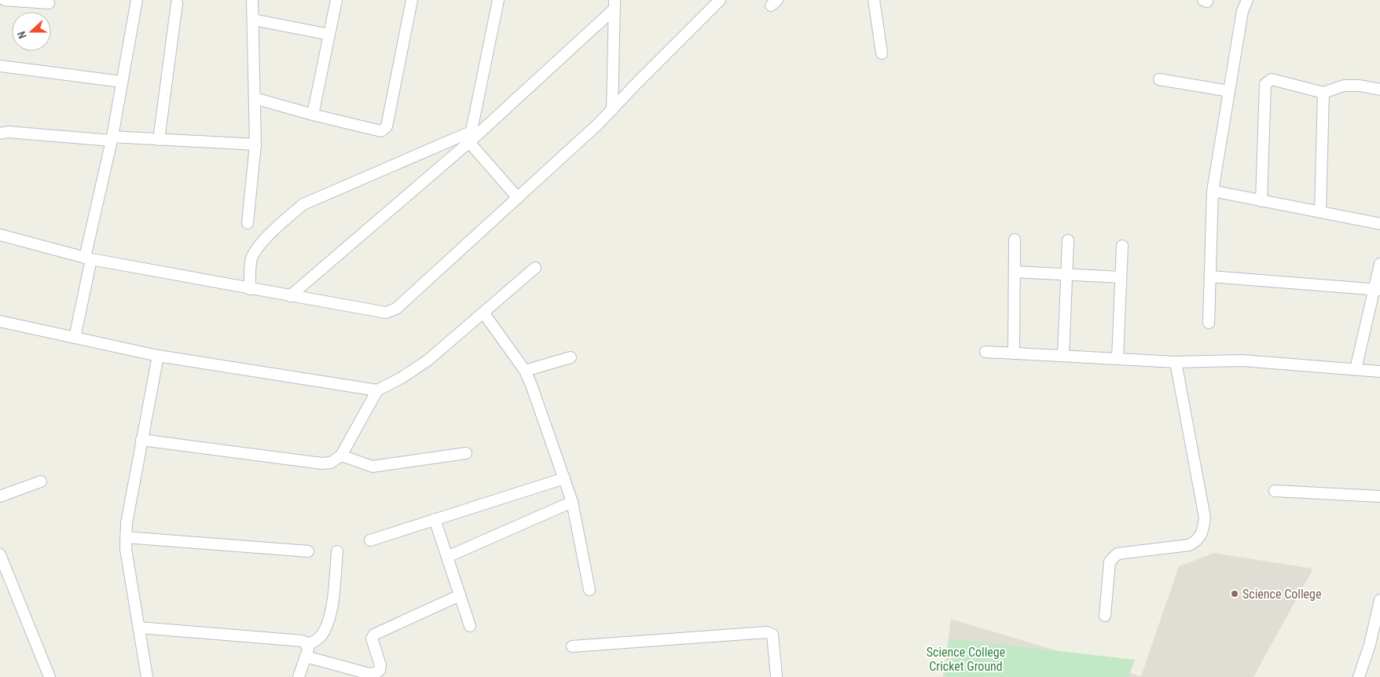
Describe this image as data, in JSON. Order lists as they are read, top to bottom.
{
  "parks": ["Science College Cricket Ground"],
  "places": ["Science College"],
  "north": "left"
}
